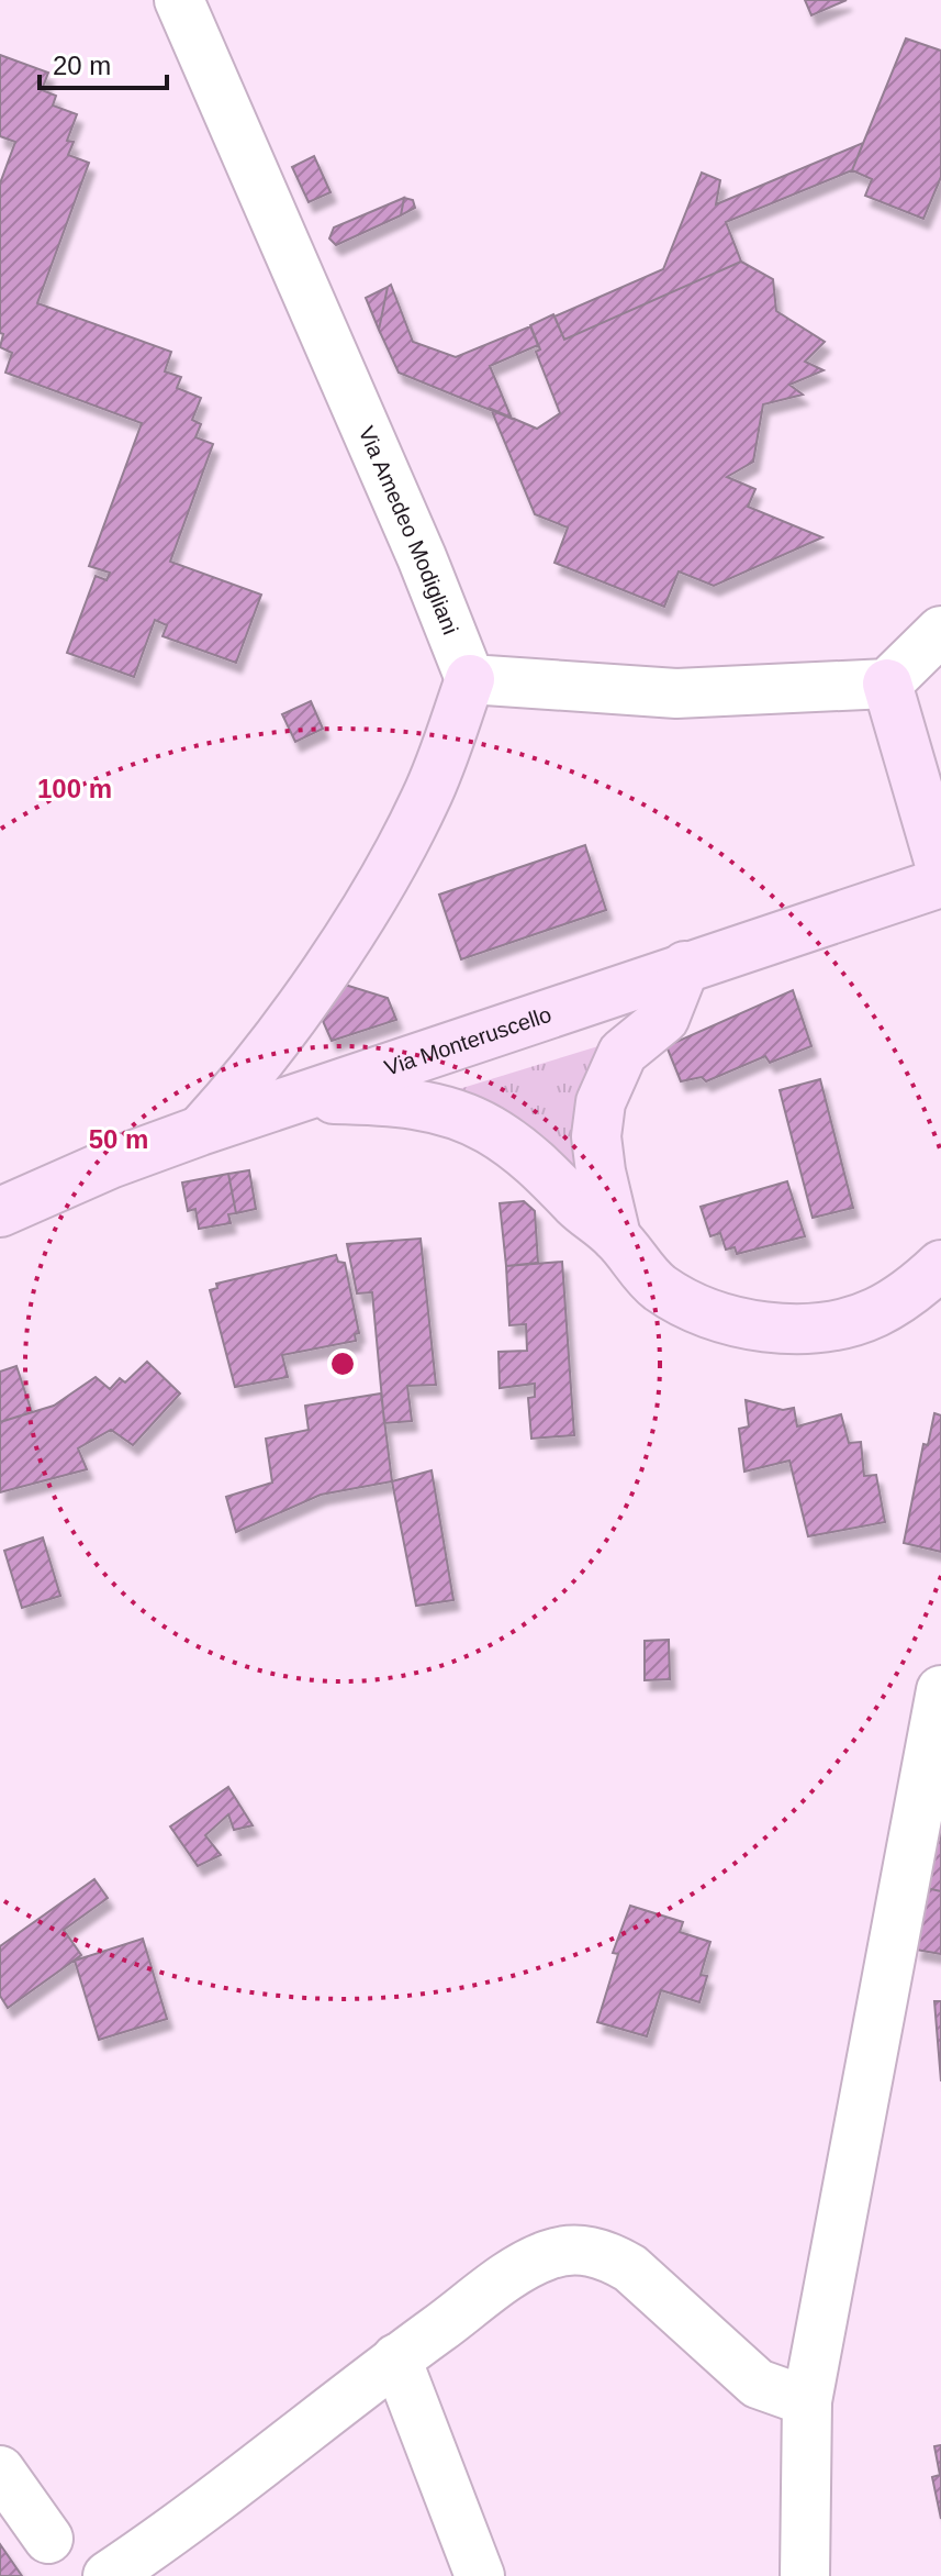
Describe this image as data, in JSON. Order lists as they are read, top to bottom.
{
  "streets": {
    "street": ["Via Amedeo Modigliani", "Via Monteruscello"]
  },
  "scale_bar": "20 m",
  "rings": ["100 m", "50 m"]
}
